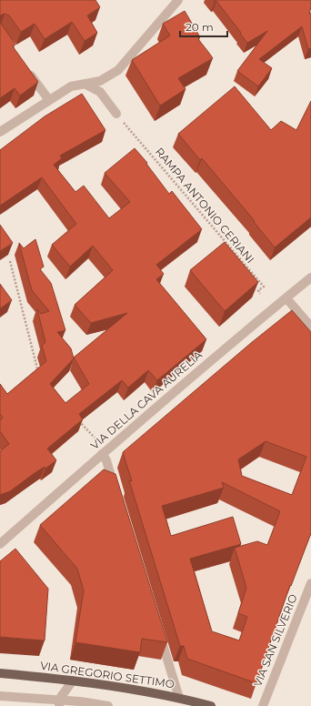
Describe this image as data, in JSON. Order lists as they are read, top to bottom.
{
  "streets": {
    "main road": ["VIA GREGORIO SETTIMO"],
    "street": ["VIA DELLA CAVA AURELIA", "VIA SAN SILVERIO"],
    "path": ["RAMPA ANTONIO CERIANI"]
  },
  "scale_bar": "20 m"
}
